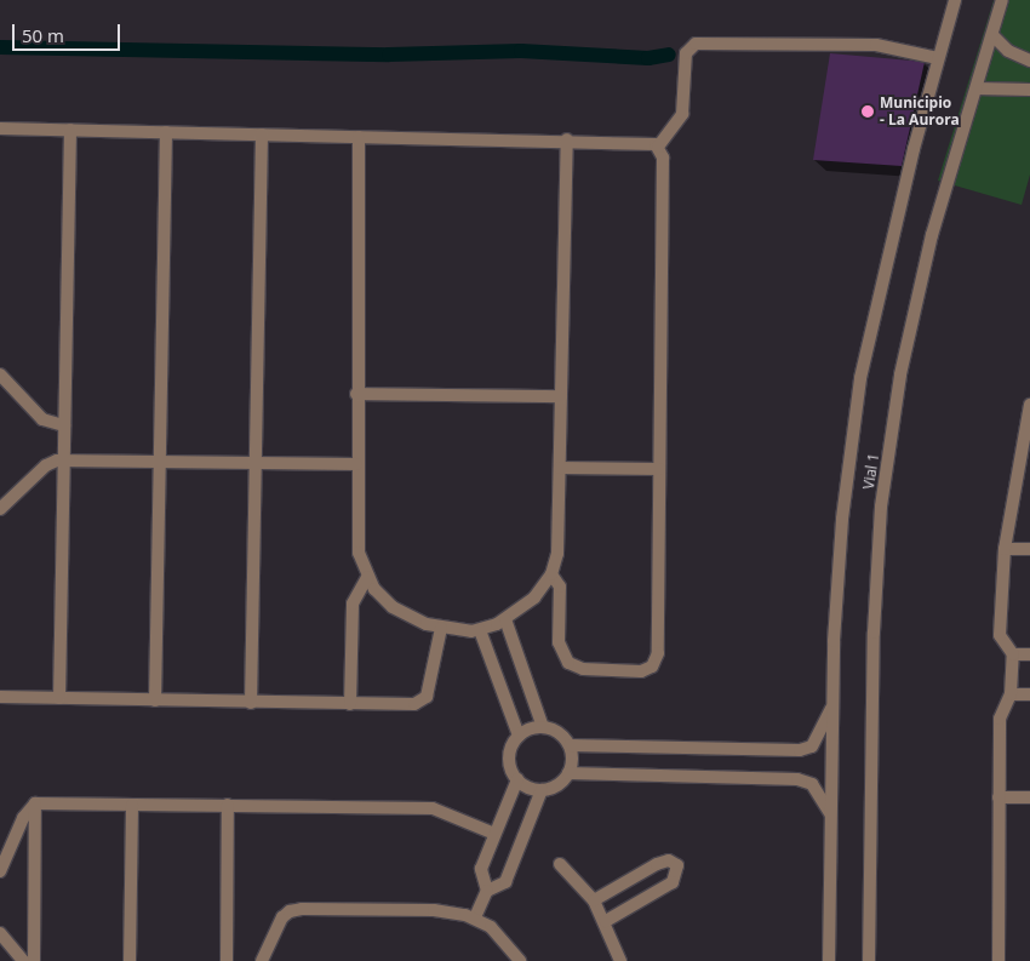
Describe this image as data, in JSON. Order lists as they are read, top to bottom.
{
  "streets": {
    "street": ["Vial 1"]
  },
  "places": ["Municipio - La Aurora"],
  "scale_bar": "50 m"
}
